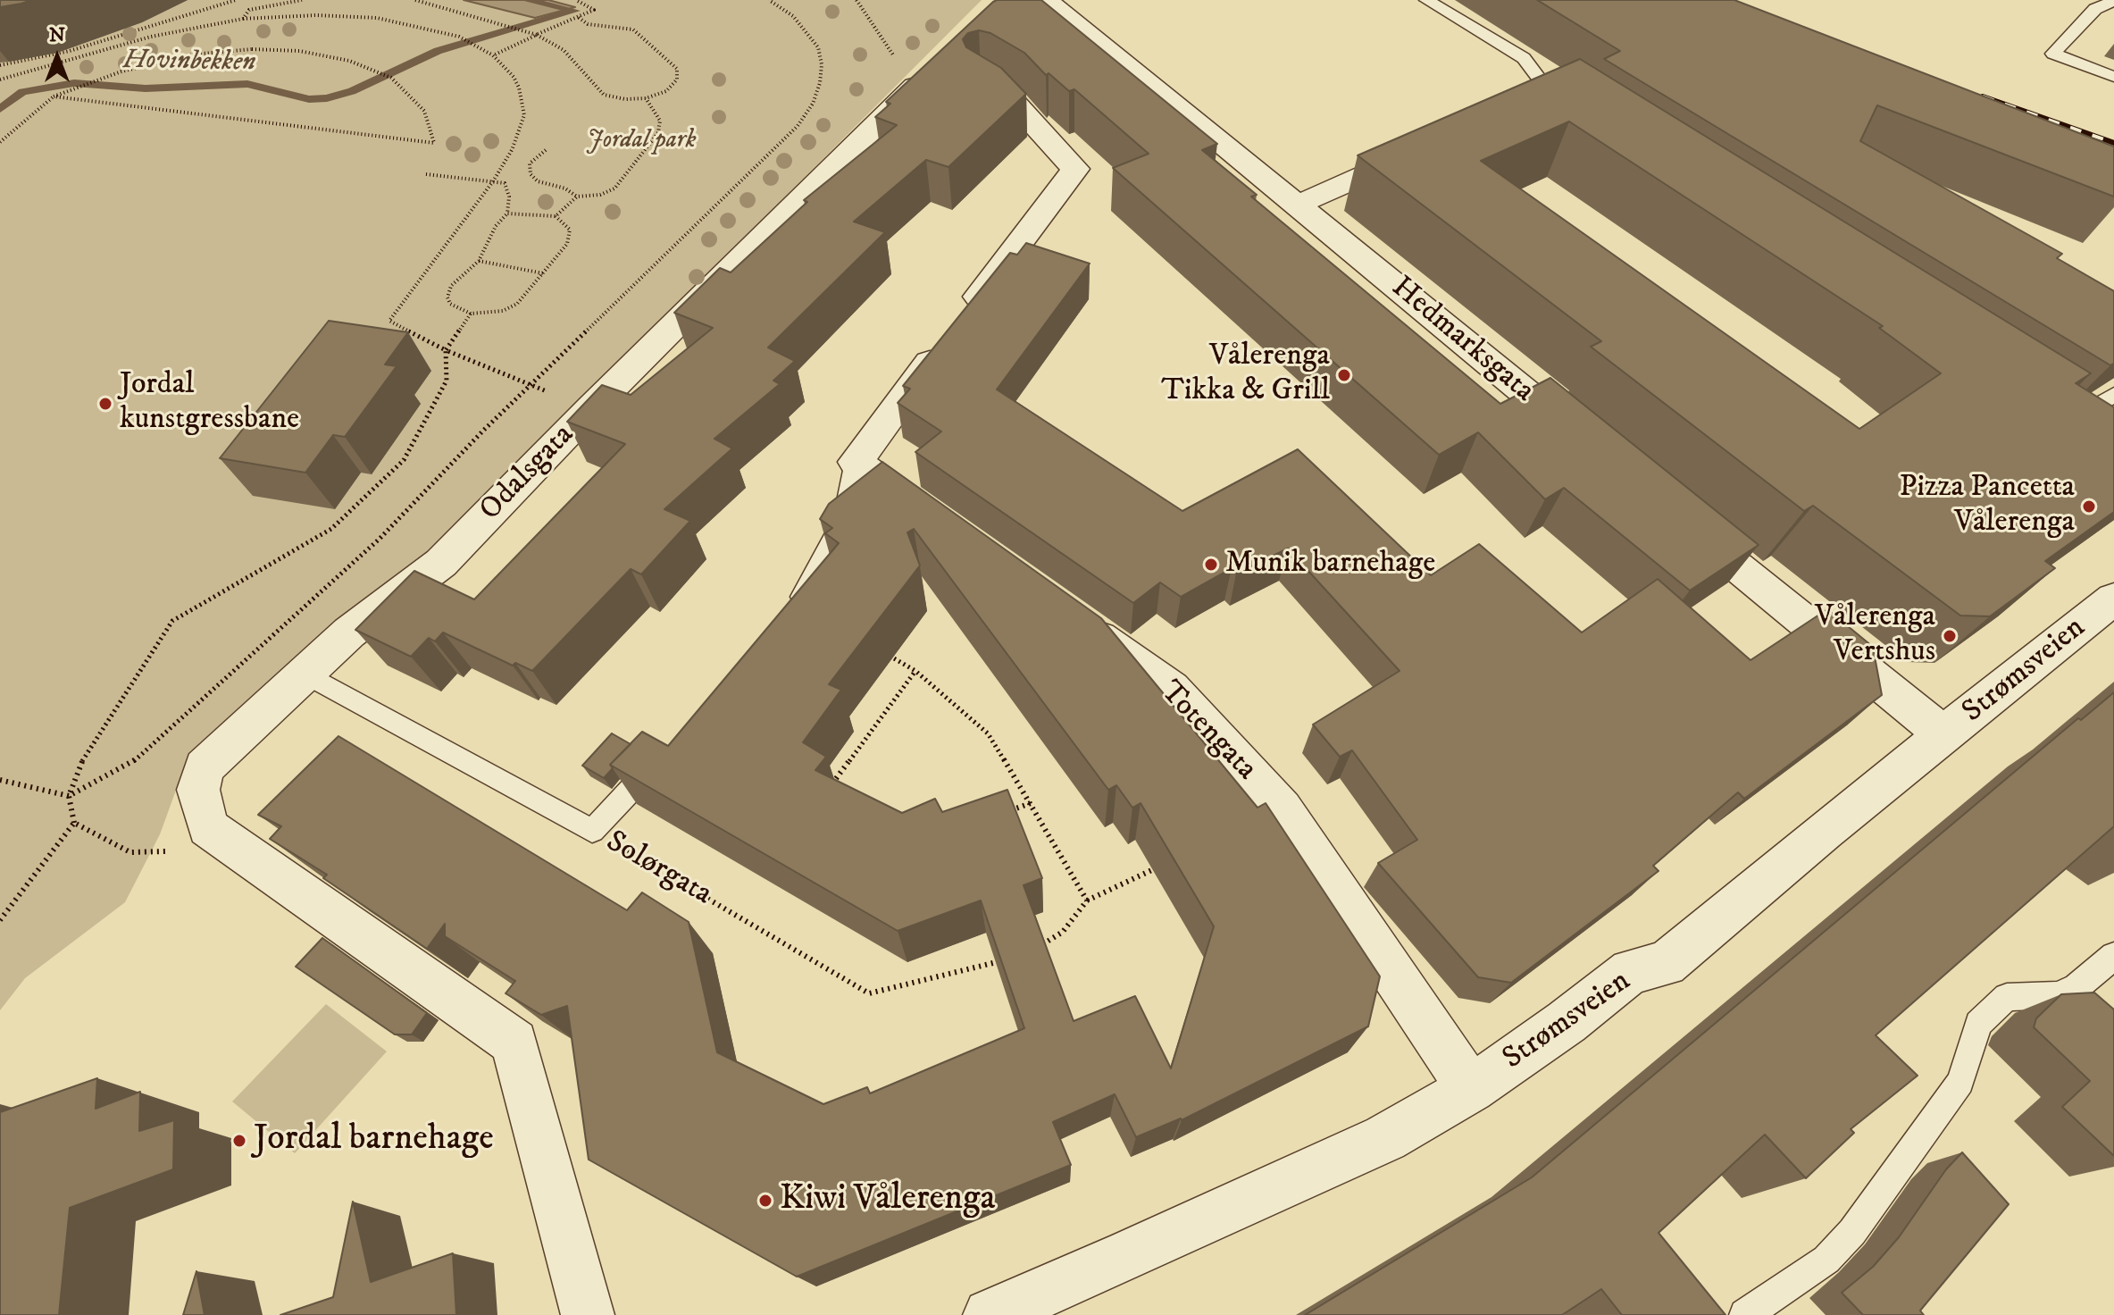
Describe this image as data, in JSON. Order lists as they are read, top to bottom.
{
  "streets": {
    "street": [
      "Hedmarksgata",
      "Odalsgata",
      "Strømsveien",
      "Totengata"
    ],
    "lane": ["Solørgata"]
  },
  "crossings": [
    ["Odalsgata", "Solørgata"],
    ["Strømsveien", "Totengata"]
  ],
  "water": ["Hovinbekken"],
  "parks": ["Jordal park"],
  "places": [
    "Vålerenga Tikka & Grill",
    "Jordal kunstgressbane",
    "Pizza Pancetta Vålerenga",
    "Munik barnehage",
    "Vålerenga Vertshus",
    "Jordal barnehage",
    "Kiwi Vålerenga"
  ],
  "north": "top"
}
